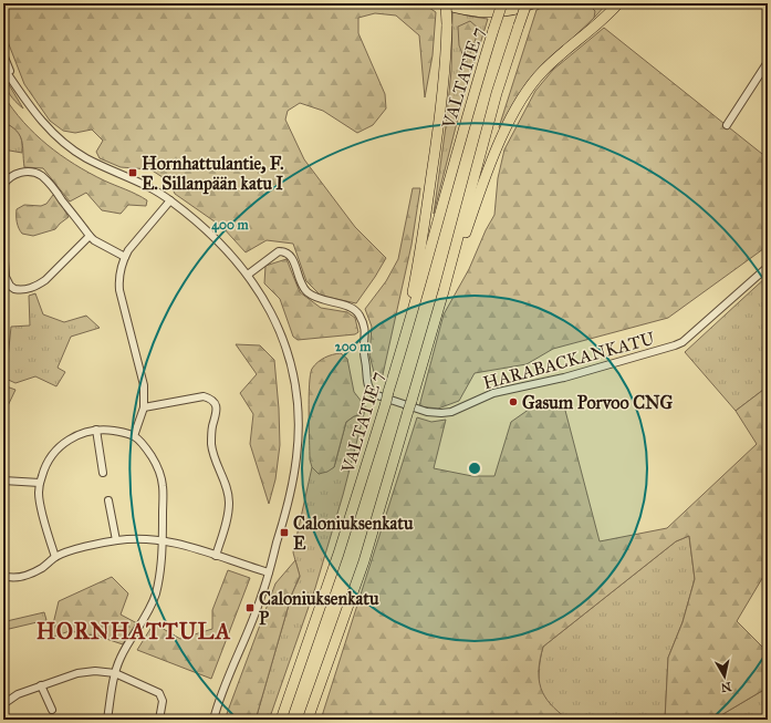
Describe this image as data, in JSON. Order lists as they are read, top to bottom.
{
  "streets": {
    "highway": ["VALTATIE 7"],
    "street": ["HARABACKANKATU"]
  },
  "districts": ["HORNHATTULA"],
  "places": {
    "transit": ["Hornhattulantie, F. E. Sillanpään katu I", "Caloniuksenkatu E", "Caloniuksenkatu P"],
    "other": ["Gasum Porvoo CNG"]
  },
  "north": "bottom",
  "rings": ["400 m", "200 m"]
}
